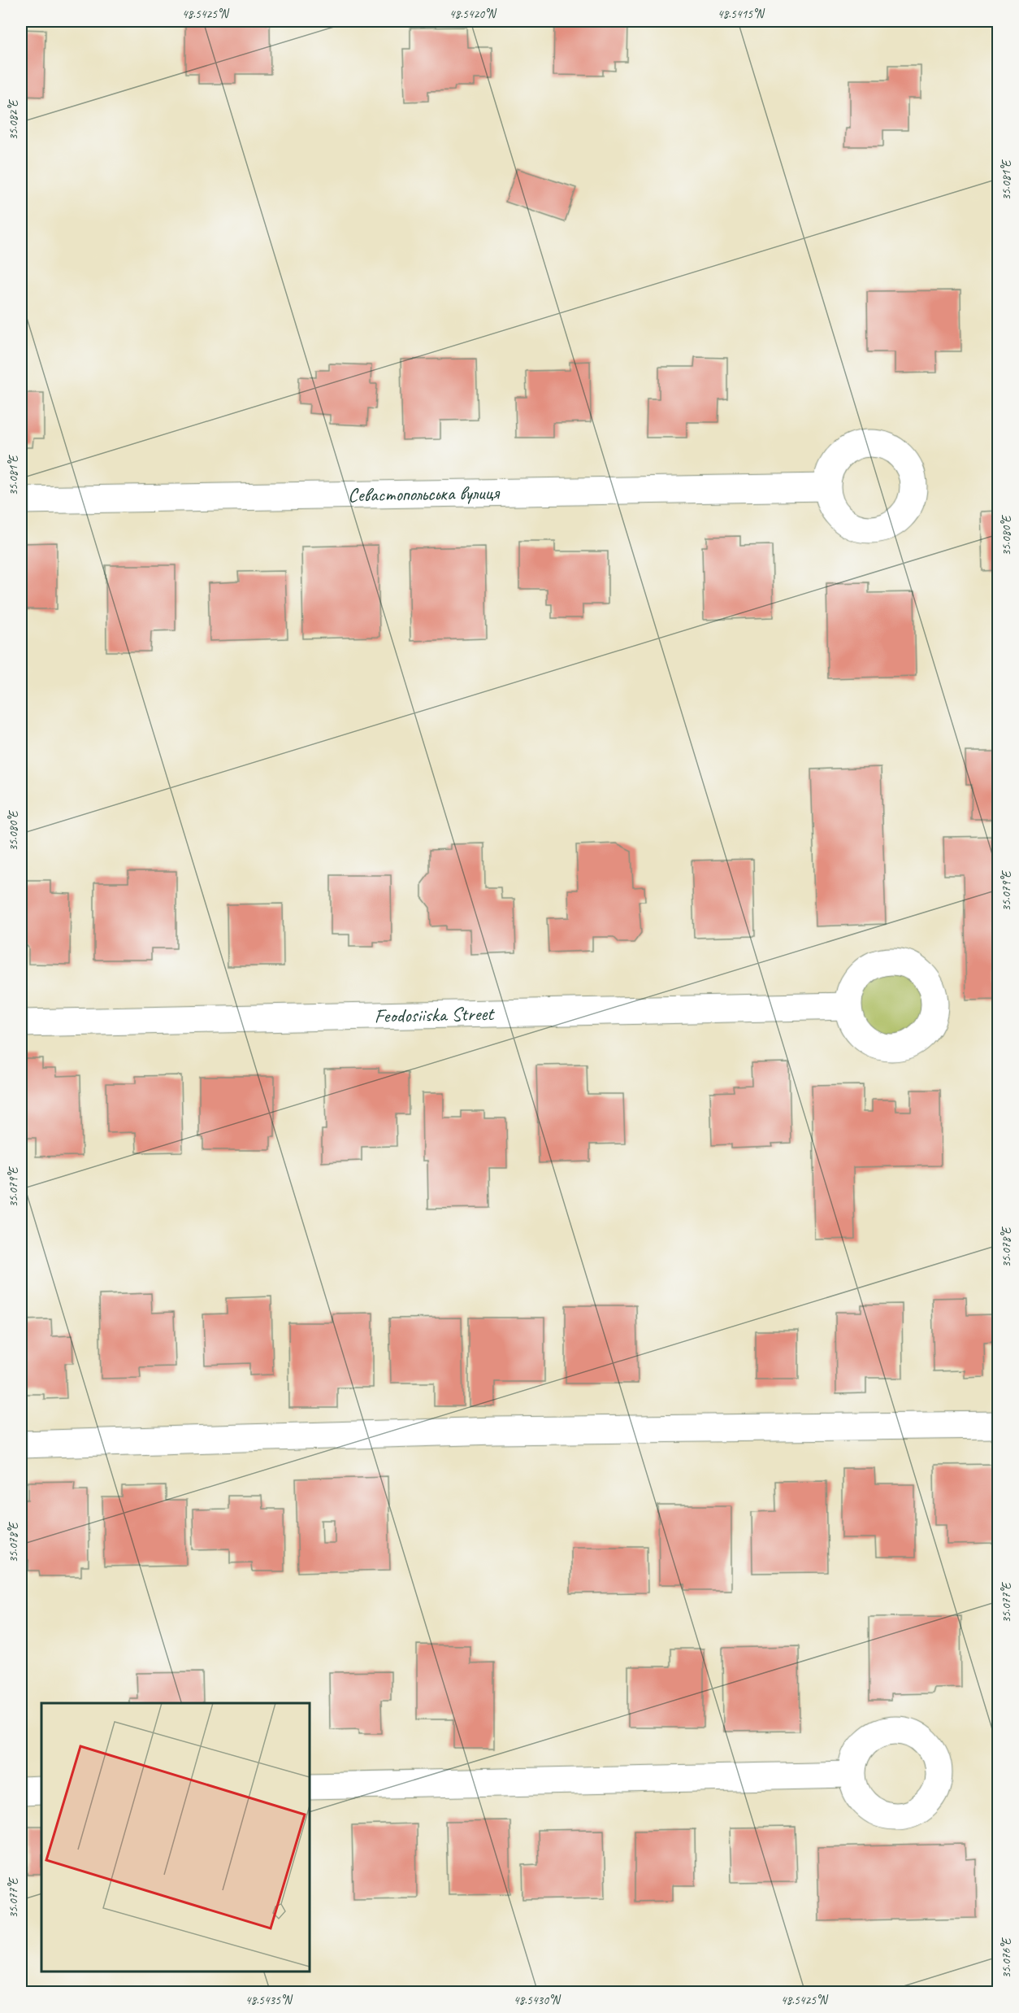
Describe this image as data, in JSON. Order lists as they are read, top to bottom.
{
  "streets": {
    "street": ["Севастопольська вулиця", "Feodosiiska Street"]
  },
  "coordinates": [
    "48.5425°N",
    "48.5420°N",
    "48.5415°N",
    "35.082°E",
    "35.081°E",
    "35.080°E",
    "35.079°E",
    "35.078°E",
    "35.077°E",
    "35.076°E",
    "48.5435°N",
    "48.5430°N"
  ]
}
